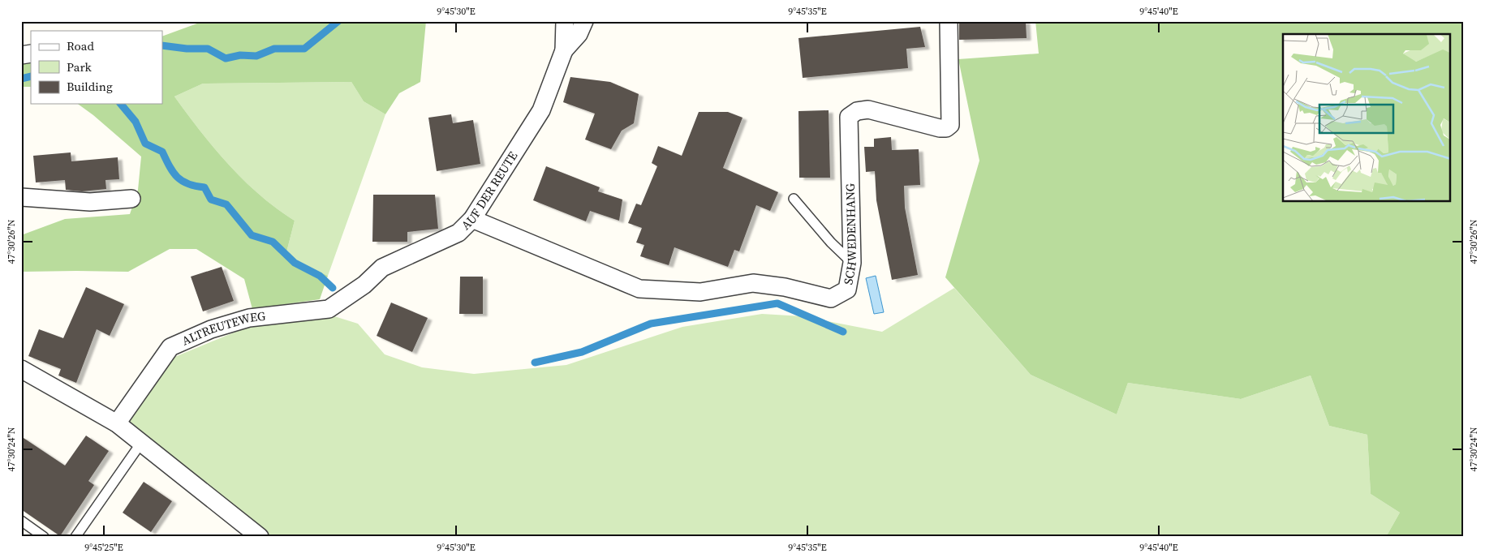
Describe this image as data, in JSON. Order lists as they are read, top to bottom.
{
  "streets": {
    "street": ["AUF DER REUTE", "SCHWEDENHANG", "ALTREUTEWEG"]
  },
  "crossings": [
    ["AUF DER REUTE", "SCHWEDENHANG"],
    ["AUF DER REUTE", "ALTREUTEWEG"]
  ],
  "legend": ["Road", "Park", "Building"],
  "coordinates": [
    "9°45'30\"E",
    "9°45'35\"E",
    "9°45'40\"E",
    "47°30'26\"N",
    "47°30'24\"N",
    "9°45'25\"E"
  ]
}
